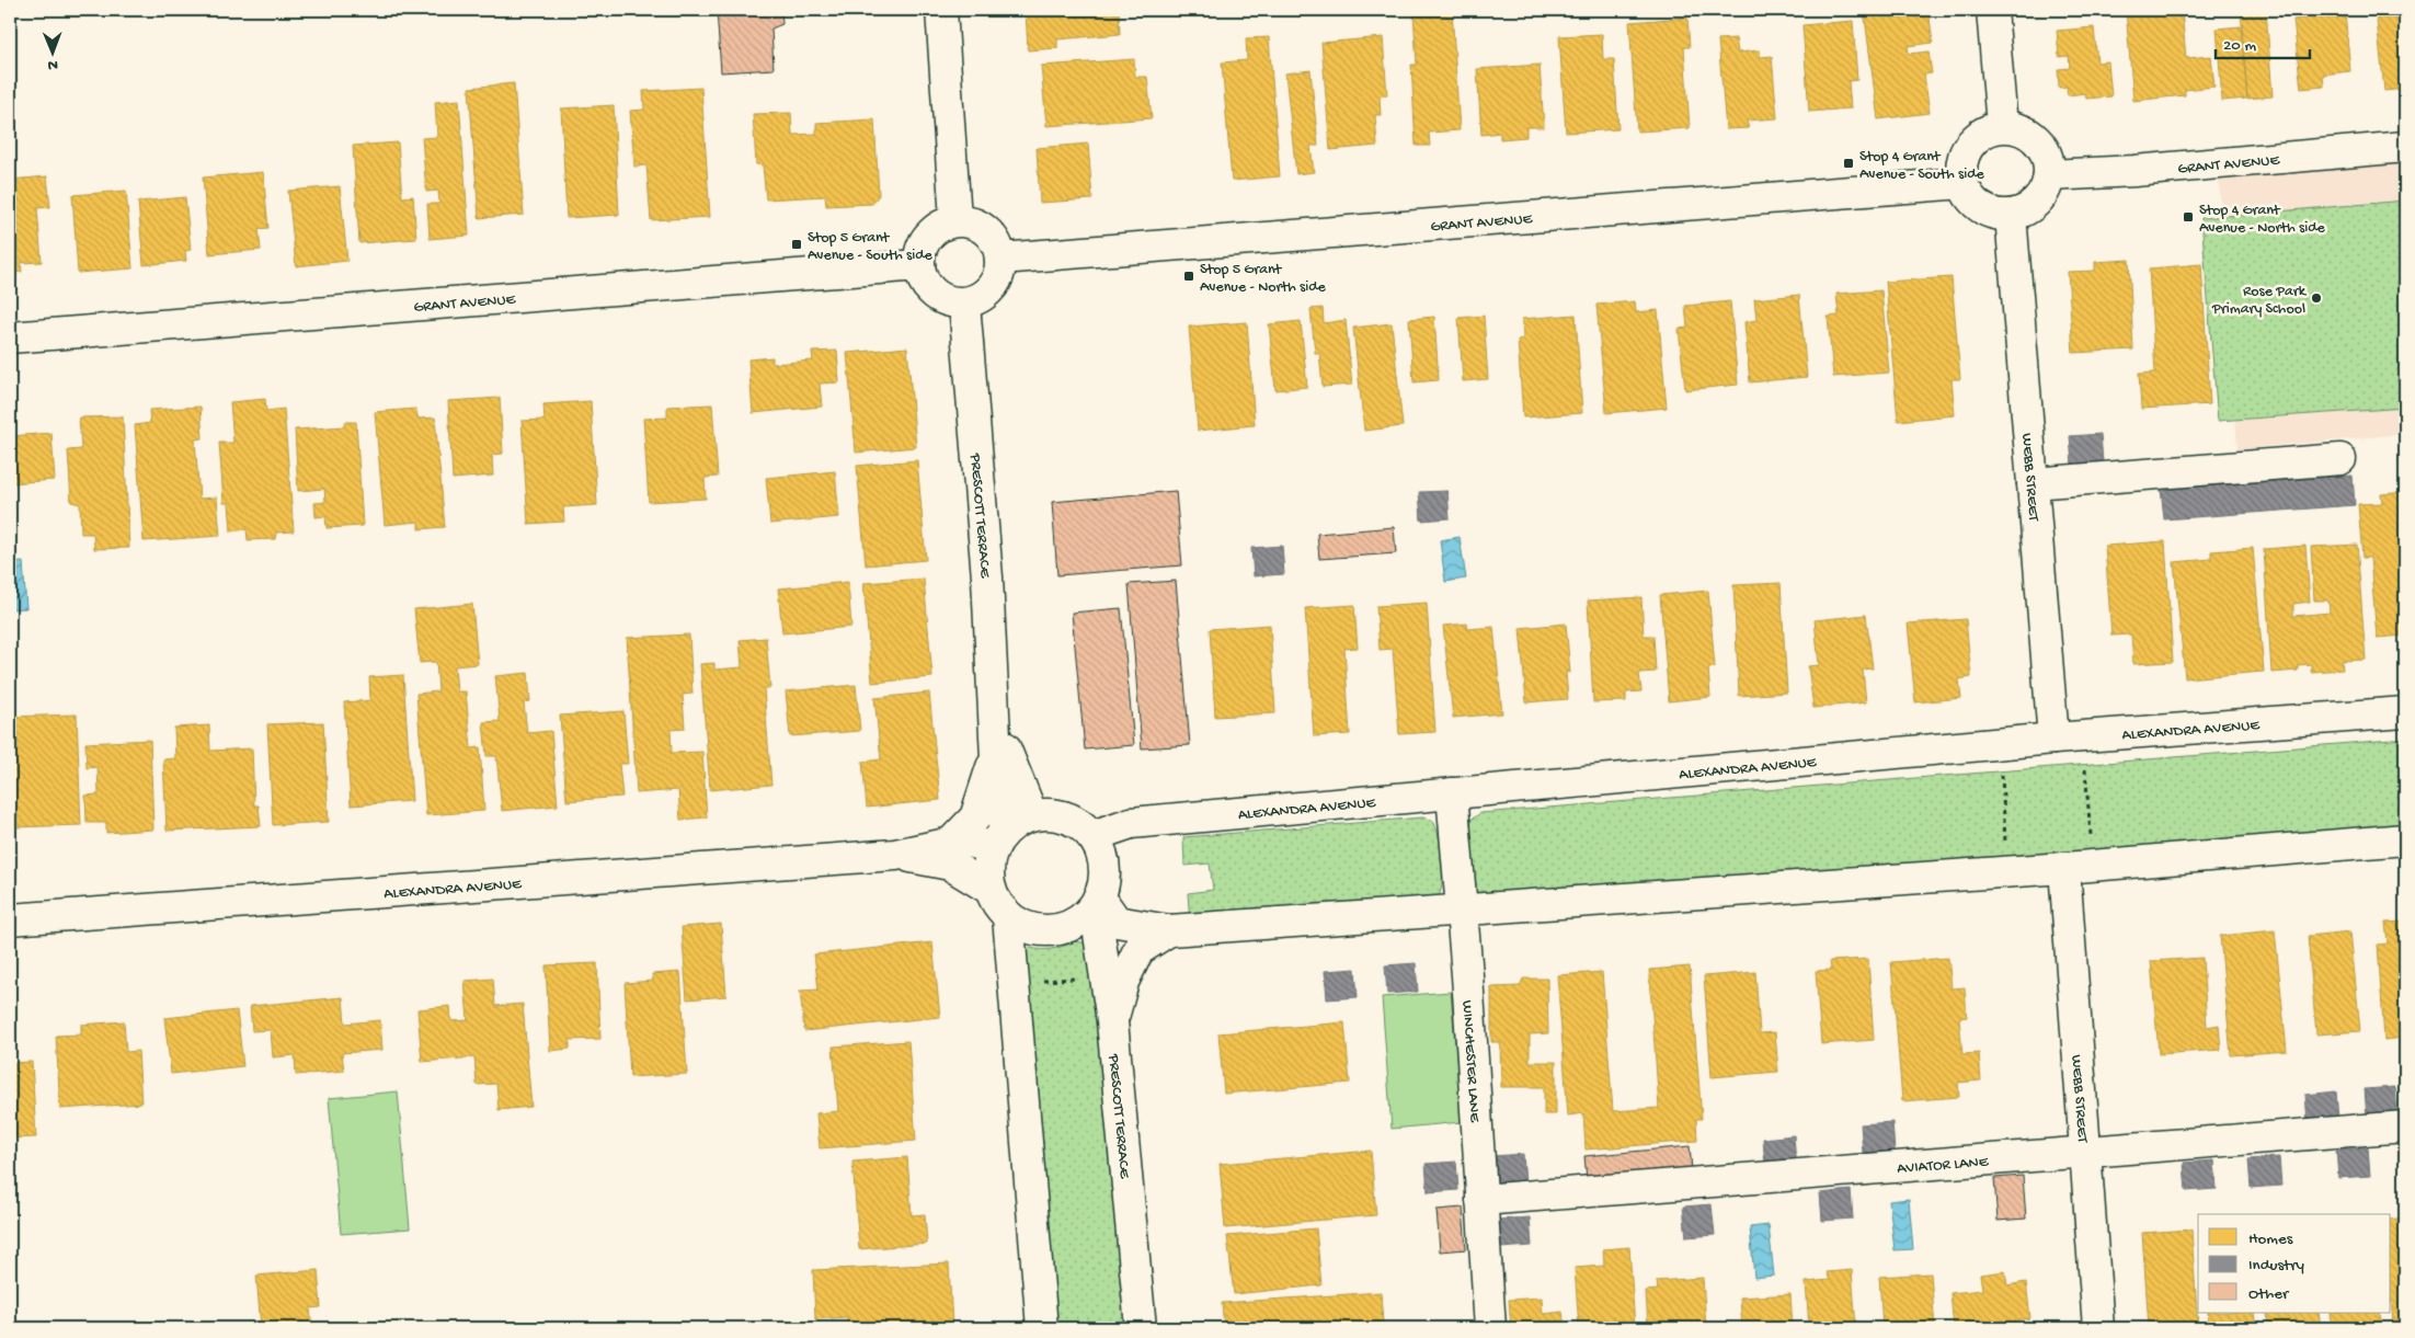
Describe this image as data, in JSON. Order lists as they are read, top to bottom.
{
  "streets": {
    "street": [
      "GRANT AVENUE",
      "WEBB STREET",
      "PRESCOTT TERRACE",
      "ALEXANDRA AVENUE",
      "WINCHESTER LANE",
      "AVIATOR LANE"
    ]
  },
  "crossings": [
    ["GRANT AVENUE", "WEBB STREET"],
    ["GRANT AVENUE", "PRESCOTT TERRACE"],
    ["WEBB STREET", "ALEXANDRA AVENUE"],
    ["WEBB STREET", "AVIATOR LANE"],
    ["PRESCOTT TERRACE", "ALEXANDRA AVENUE"],
    ["ALEXANDRA AVENUE", "WINCHESTER LANE"],
    ["WINCHESTER LANE", "AVIATOR LANE"]
  ],
  "places": {
    "transit": [
      "Stop 4 Grant Avenue - South side",
      "Stop 4 Grant Avenue - North side",
      "Stop 5 Grant Avenue - South side",
      "Stop 5 Grant Avenue - North side"
    ],
    "other": ["Rose Park Primary School"]
  },
  "legend": ["Homes", "Industry", "Other"],
  "scale_bar": "20 m",
  "north": "bottom"
}
